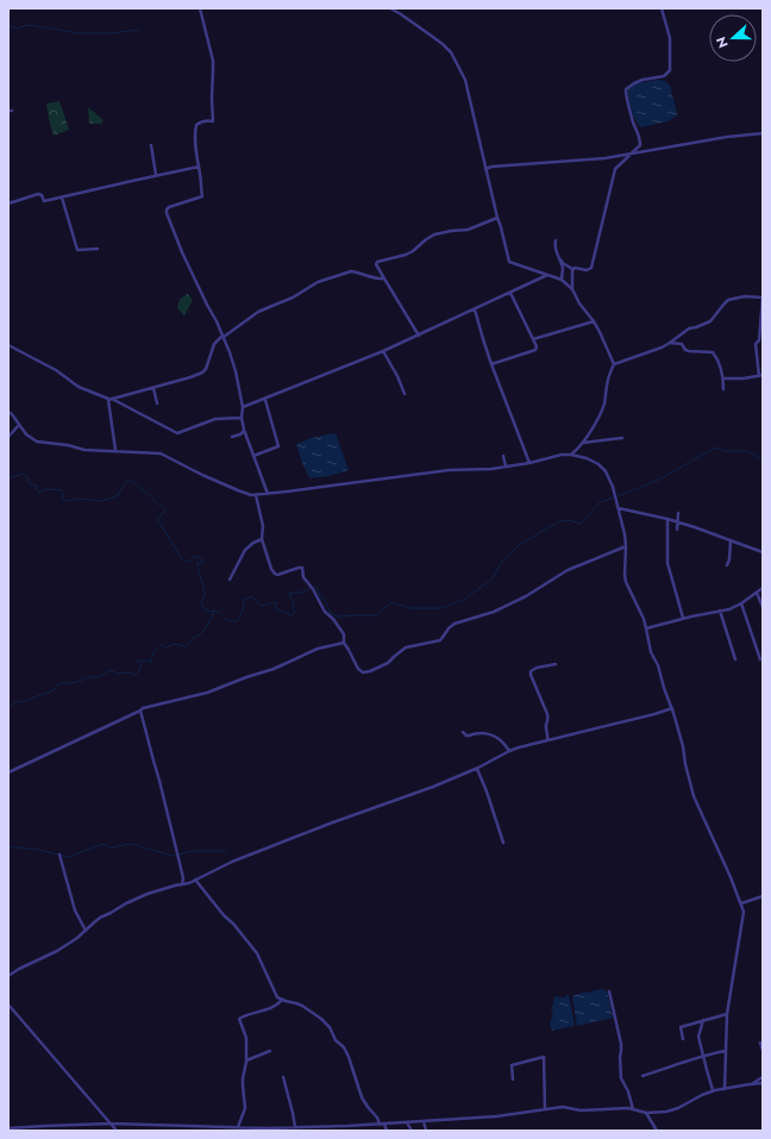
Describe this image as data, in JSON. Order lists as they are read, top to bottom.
{
  "north": "left"
}
